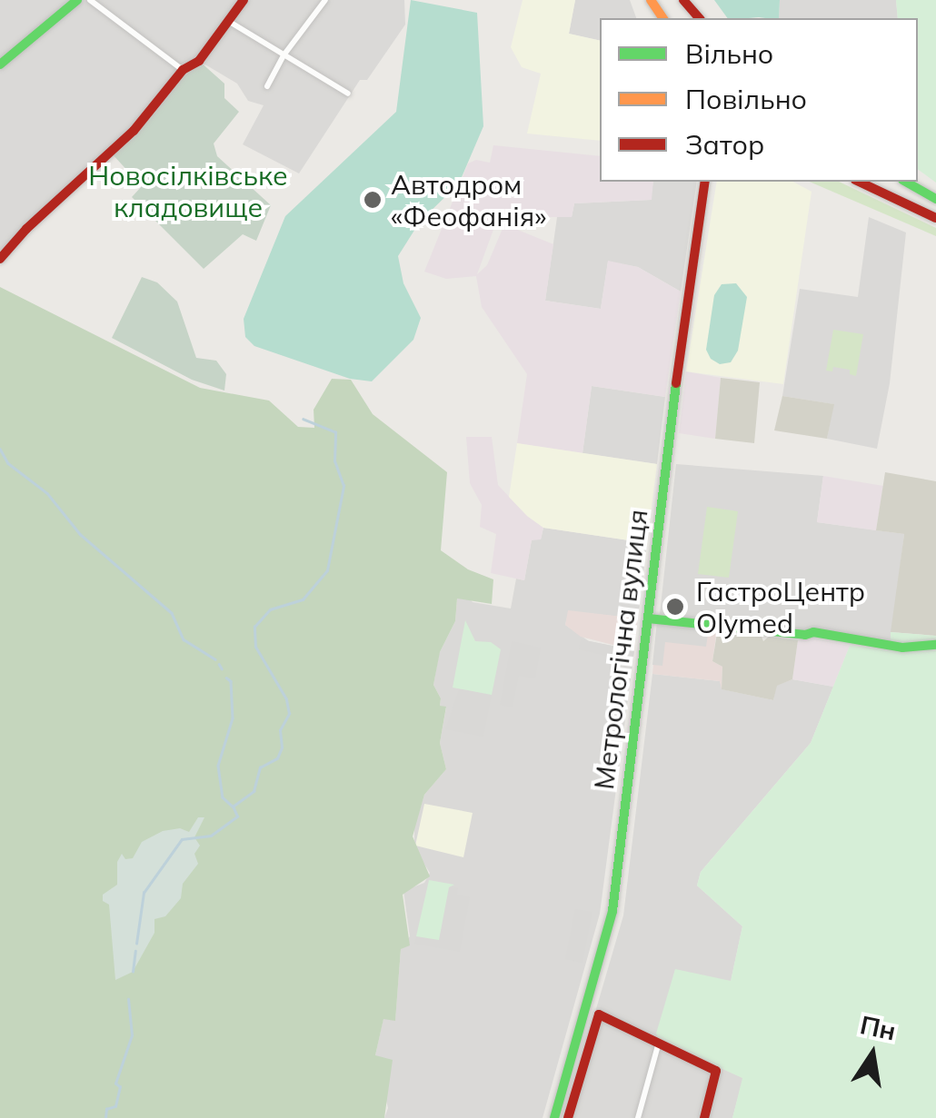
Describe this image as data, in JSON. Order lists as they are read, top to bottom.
{
  "streets": {
    "main road": ["Метрологічна вулиця"]
  },
  "parks": ["Новосілківське кладовище"],
  "places": ["Автодром «Феофанія»", "ГастроЦентр Olymed"],
  "legend": ["Вільно", "Повільно", "Затор"],
  "north": "top"
}
